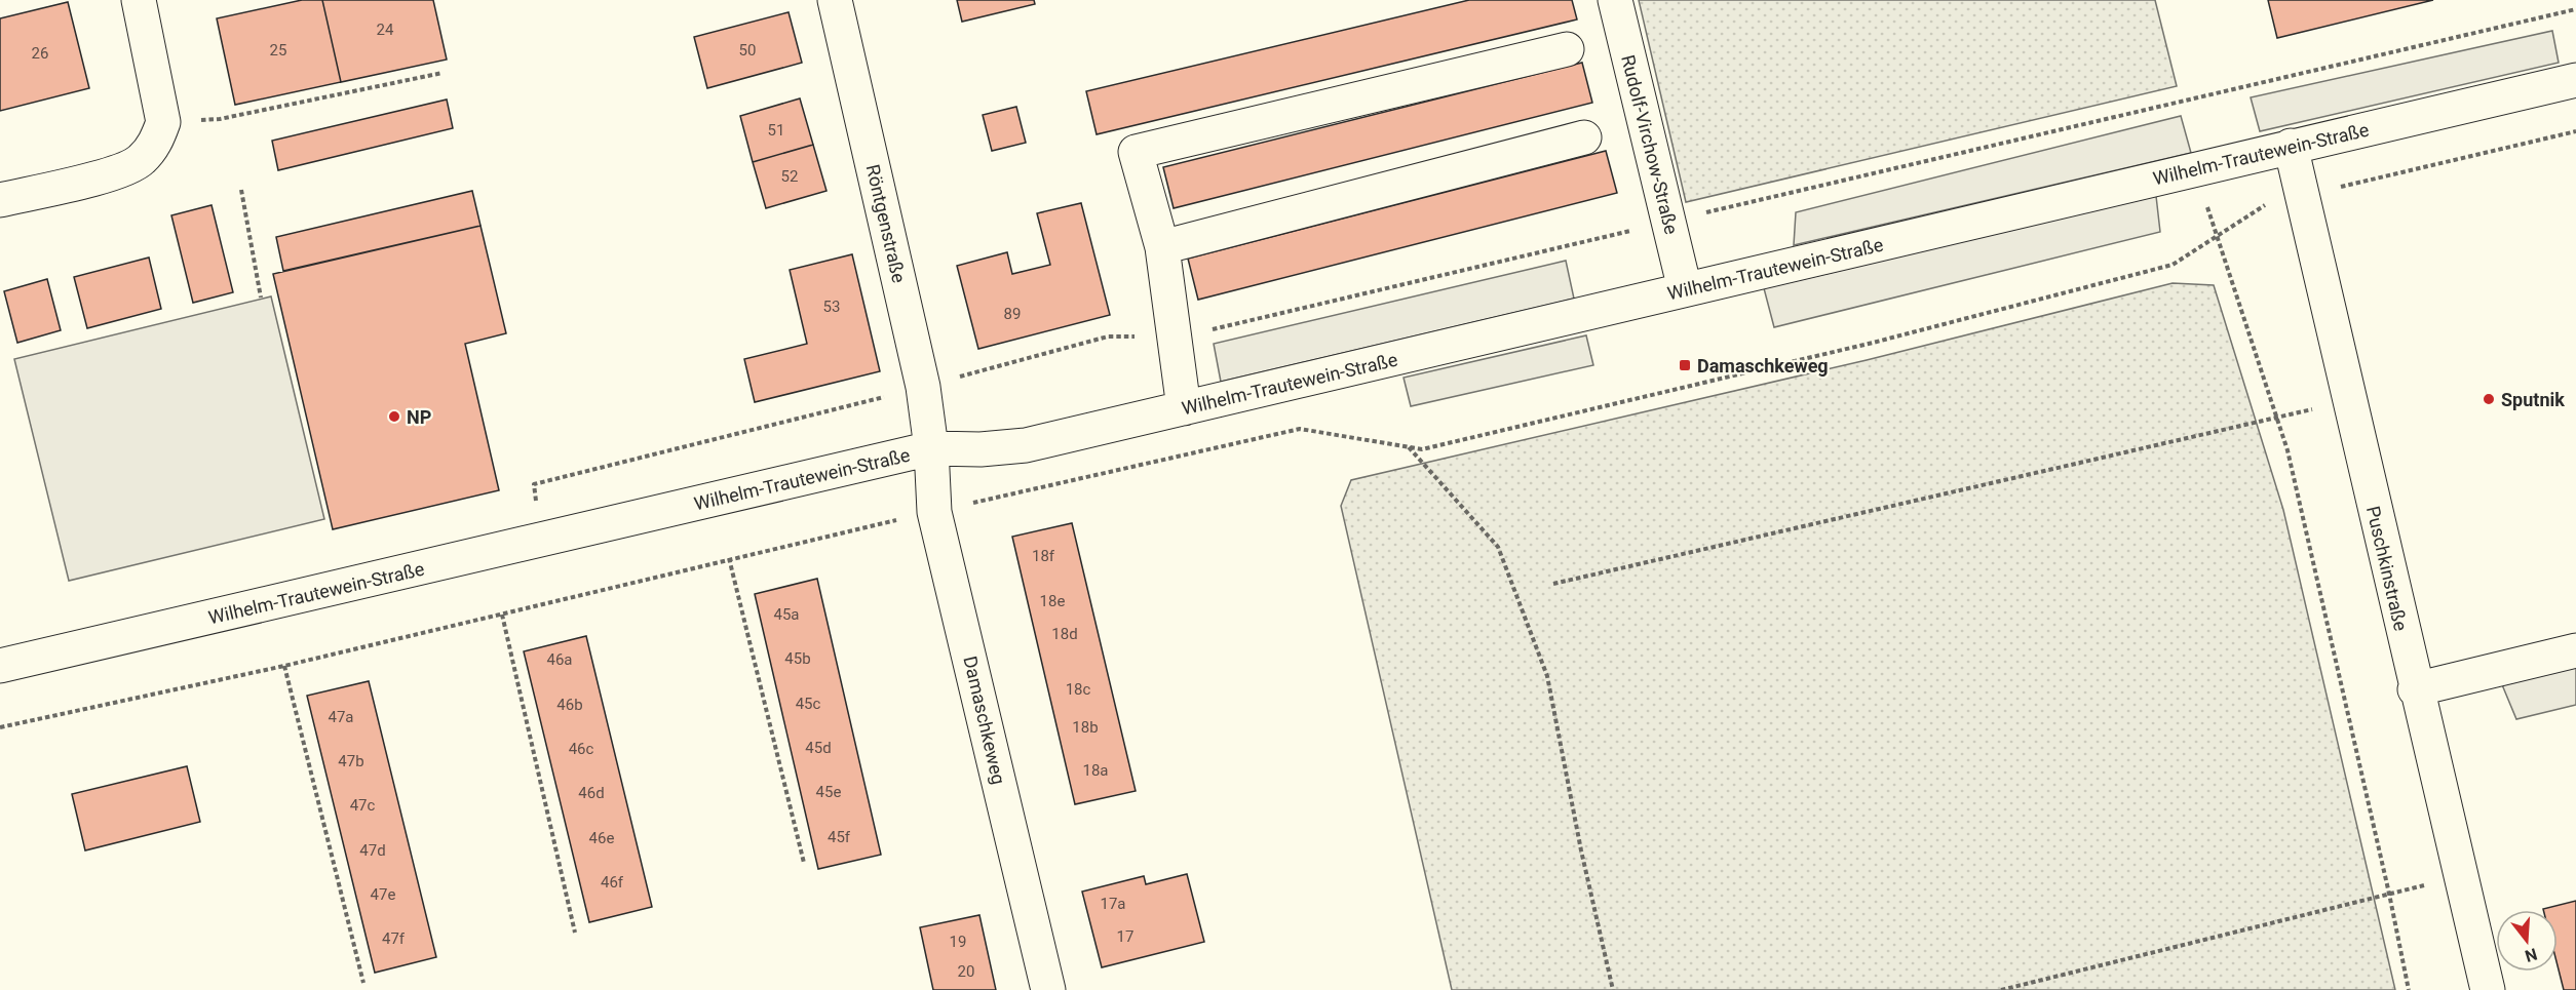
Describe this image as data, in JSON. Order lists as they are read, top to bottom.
{
  "streets": {
    "street": [
      "Rudolf-Virchow-Straße",
      "Wilhelm-Trautewein-Straße",
      "Röntgenstraße",
      "Puschkinstraße",
      "Damaschkeweg"
    ]
  },
  "crossings": [
    ["Rudolf-Virchow-Straße", "Wilhelm-Trautewein-Straße"],
    ["Wilhelm-Trautewein-Straße", "Röntgenstraße"],
    ["Wilhelm-Trautewein-Straße", "Puschkinstraße"],
    ["Wilhelm-Trautewein-Straße", "Damaschkeweg"],
    ["Röntgenstraße", "Damaschkeweg"]
  ],
  "places": {
    "transit": ["Damaschkeweg"],
    "other": ["Sputnik", "NP"]
  },
  "house_numbers": [
    "24",
    "25",
    "50",
    "26",
    "51",
    "52",
    "53",
    "89",
    "18f",
    "18e",
    "45a",
    "18d",
    "45b",
    "46a",
    "18c",
    "45c",
    "46b",
    "47a",
    "18b",
    "45d",
    "46c",
    "47b",
    "18a",
    "45e",
    "46d",
    "47c",
    "45f",
    "46e",
    "47d",
    "46f",
    "47e",
    "17a",
    "17",
    "47f",
    "19",
    "20"
  ],
  "north": "bottom"
}
